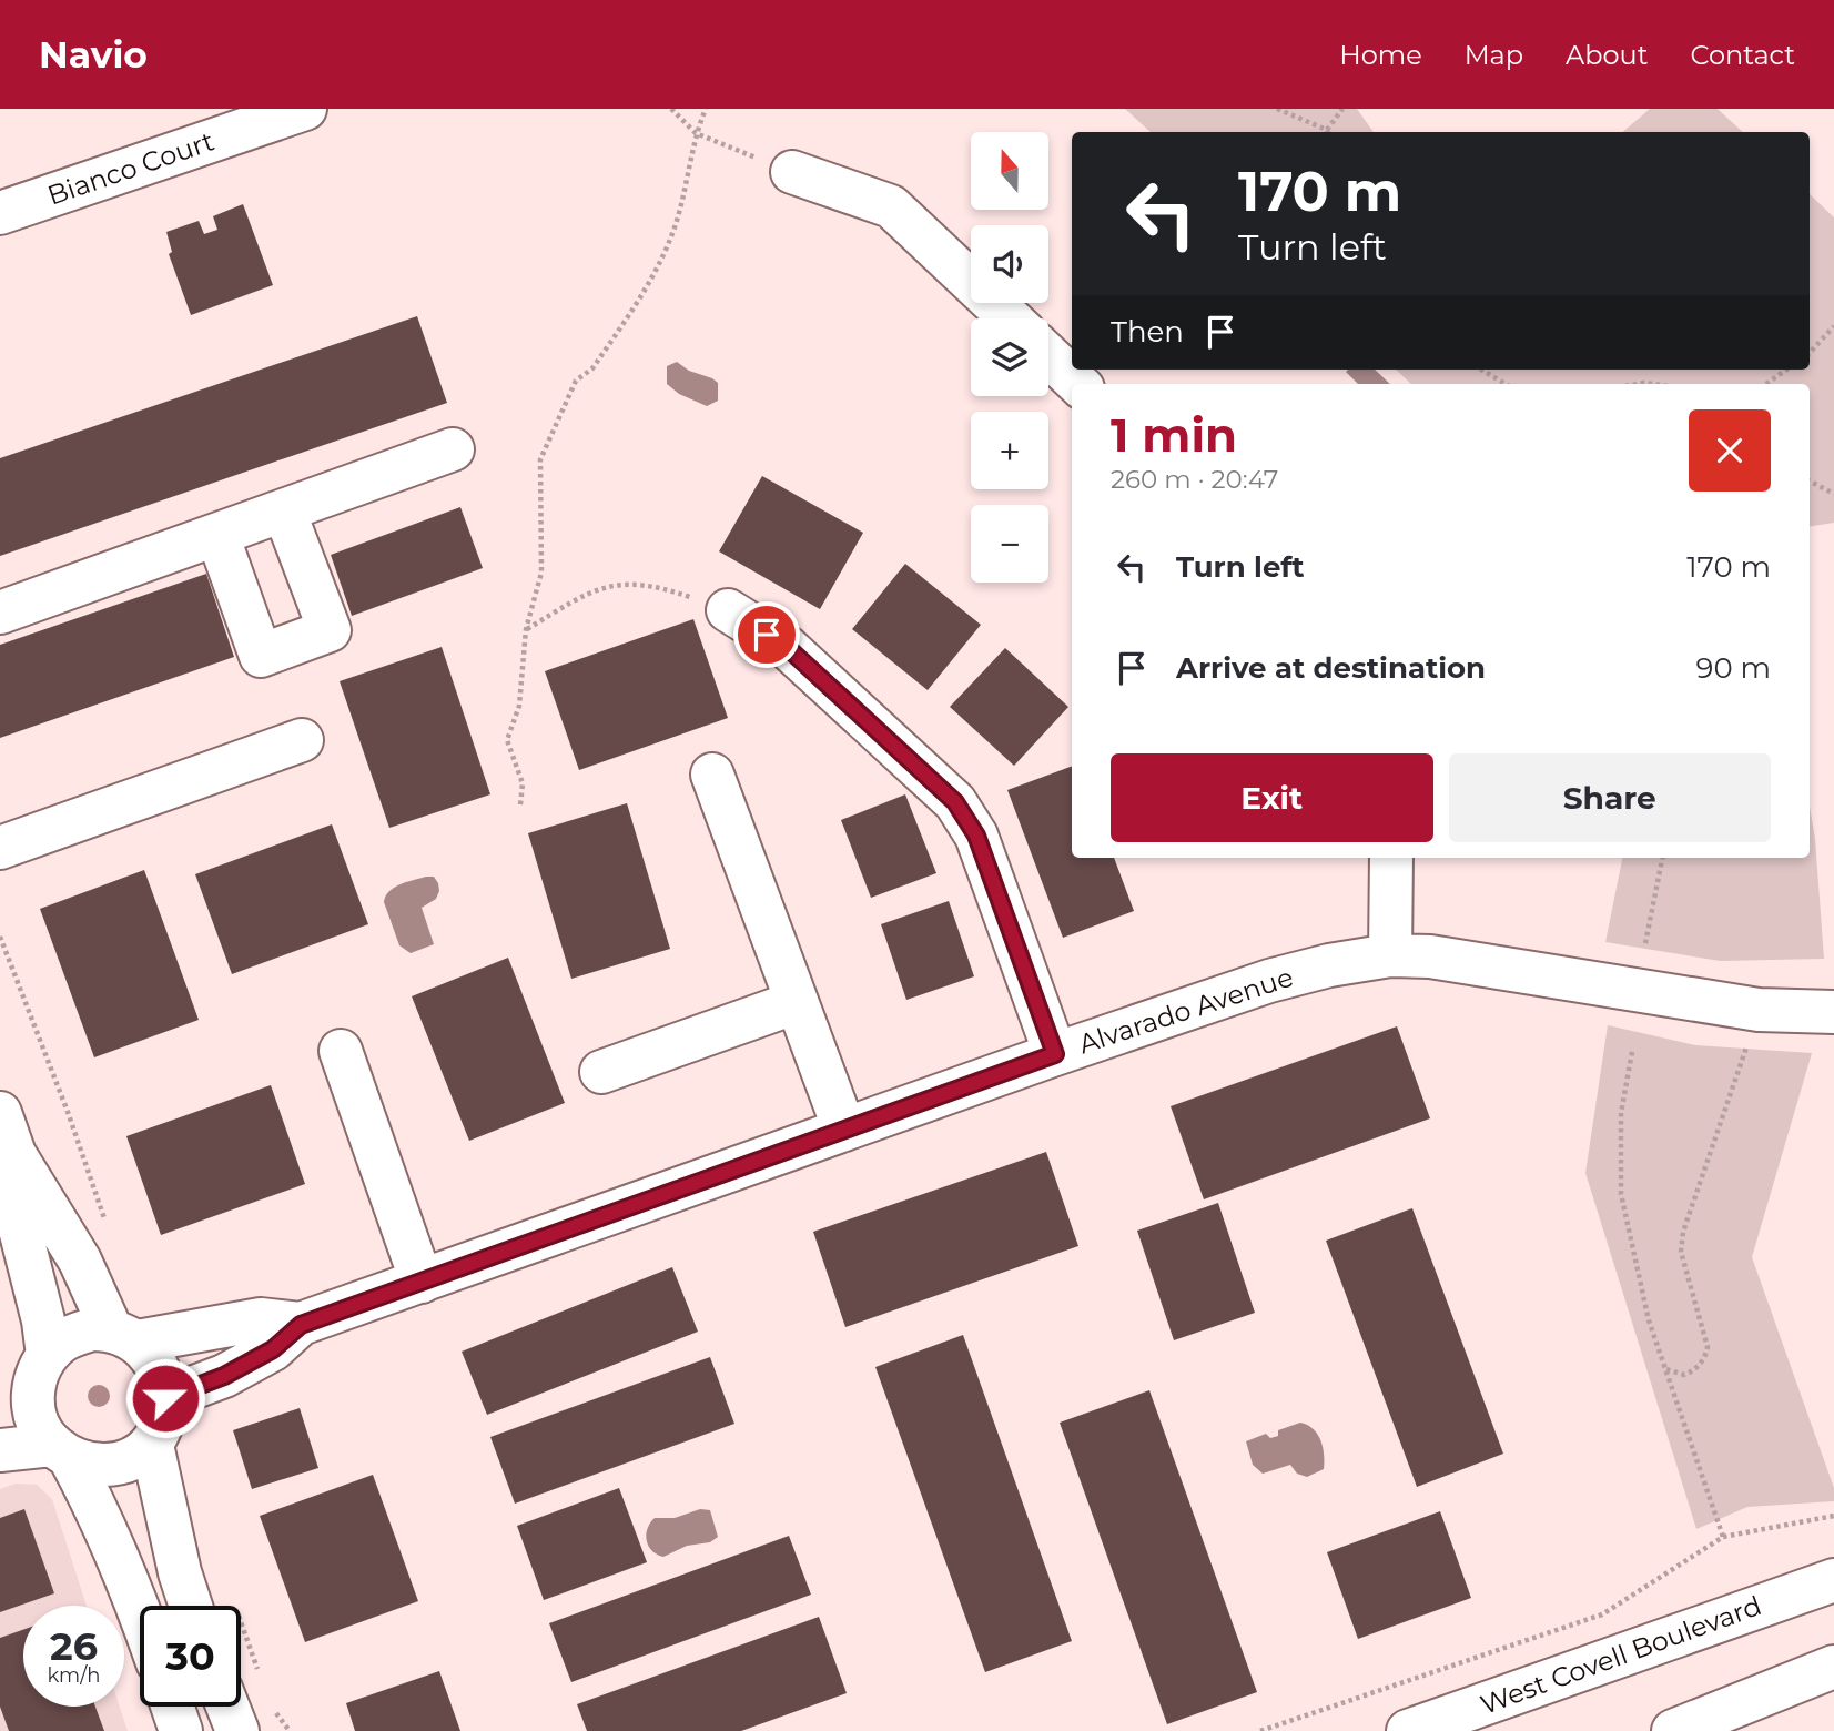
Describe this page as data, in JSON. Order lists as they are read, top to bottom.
{
  "streets": {
    "street": ["Bianco Court", "Alvarado Avenue", "West Covell Boulevard"]
  },
  "north": "top",
  "page": {
    "header": "Navio",
    "nav": [
      "Home",
      "Map",
      "About",
      "Contact"
    ],
    "map_buttons": ["+", "−"],
    "turn": ["170 m", "Turn left"],
    "then": "Then",
    "heading": ["1 min", "260 m · 20:47"],
    "list": [
      {
        "name": "Turn left",
        "value": "170 m"
      },
      {
        "name": "Arrive at destination",
        "value": "90 m"
      }
    ],
    "buttons": ["Exit", "Share"],
    "speed": "26 km/h",
    "limit": "30"
  }
}
